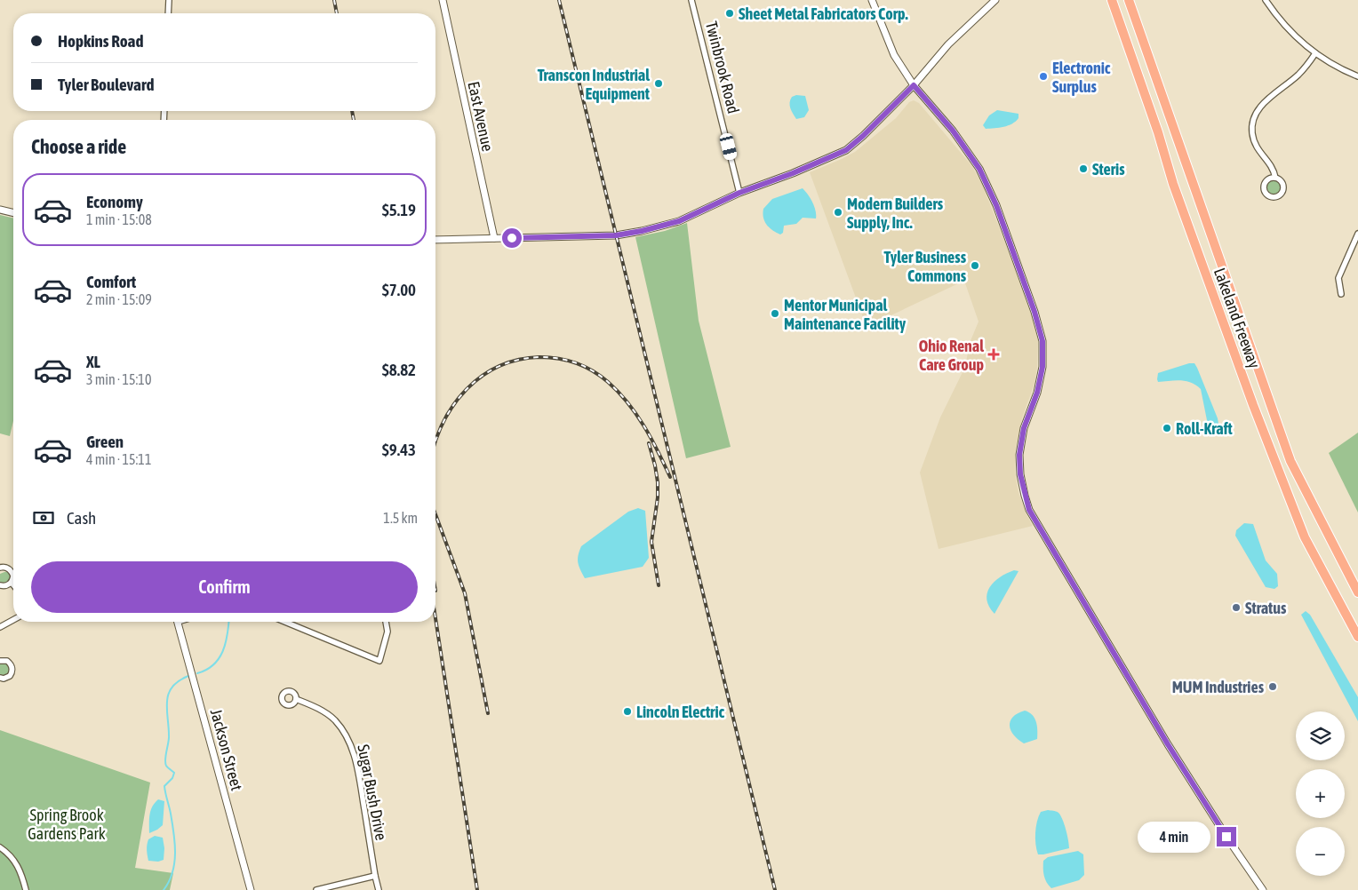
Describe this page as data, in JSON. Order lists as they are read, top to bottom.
{
  "streets": {
    "highway": ["Lakeland Freeway"],
    "street": [
      "Twinbrook Road",
      "East Avenue",
      "Jackson Street",
      "Sugar Bush Drive"
    ]
  },
  "parks": ["Spring Brook Gardens Park"],
  "places": {
    "other": [
      "Sheet Metal Fabricators Corp.",
      "Electronic Surplus",
      "Transcon Industrial Equipment",
      "Steris",
      "Modern Builders Supply, Inc.",
      "Tyler Business Commons",
      "Mentor Municipal Maintenance Facility",
      "Roll-Kraft",
      "Stratus",
      "MUM Industries",
      "Lincoln Electric"
    ],
    "health": ["Ohio Renal Care Group"]
  },
  "page": {
    "banner": ["Hopkins Road", "Tyler Boulevard"],
    "heading": "Choose a ride",
    "list": [
      {
        "name": "Economy",
        "note": "1 min · 15:08",
        "value": "$5.19"
      },
      {
        "name": "Comfort",
        "note": "2 min · 15:09",
        "value": "$7.00"
      },
      {
        "name": "XL",
        "note": "3 min · 15:10",
        "value": "$8.82"
      },
      {
        "name": "Green",
        "note": "4 min · 15:11",
        "value": "$9.43"
      }
    ],
    "pay": ["Cash", "1.5 km"],
    "buttons": "Confirm",
    "map_buttons": ["+", "−"],
    "bubble": "4 min"
  }
}
